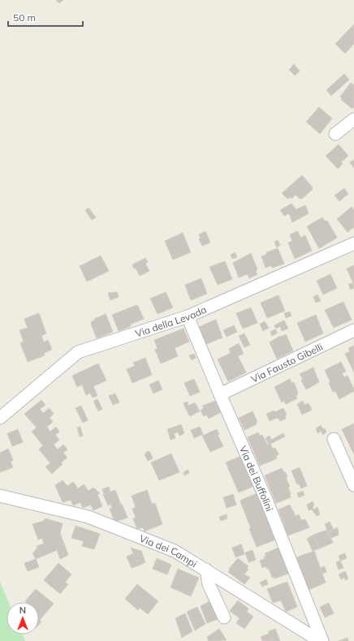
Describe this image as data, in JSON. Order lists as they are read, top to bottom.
{
  "streets": {
    "street": [
      "Via della Levada",
      "Via Fausto Gibelli",
      "Via dei Buffolini",
      "Via dei Campi"
    ]
  },
  "crossings": [
    ["Via della Levada", "Via dei Buffolini"],
    ["Via Fausto Gibelli", "Via dei Buffolini"],
    ["Via dei Buffolini", "Via dei Campi"]
  ],
  "scale_bar": "50 m",
  "north": "top"
}
